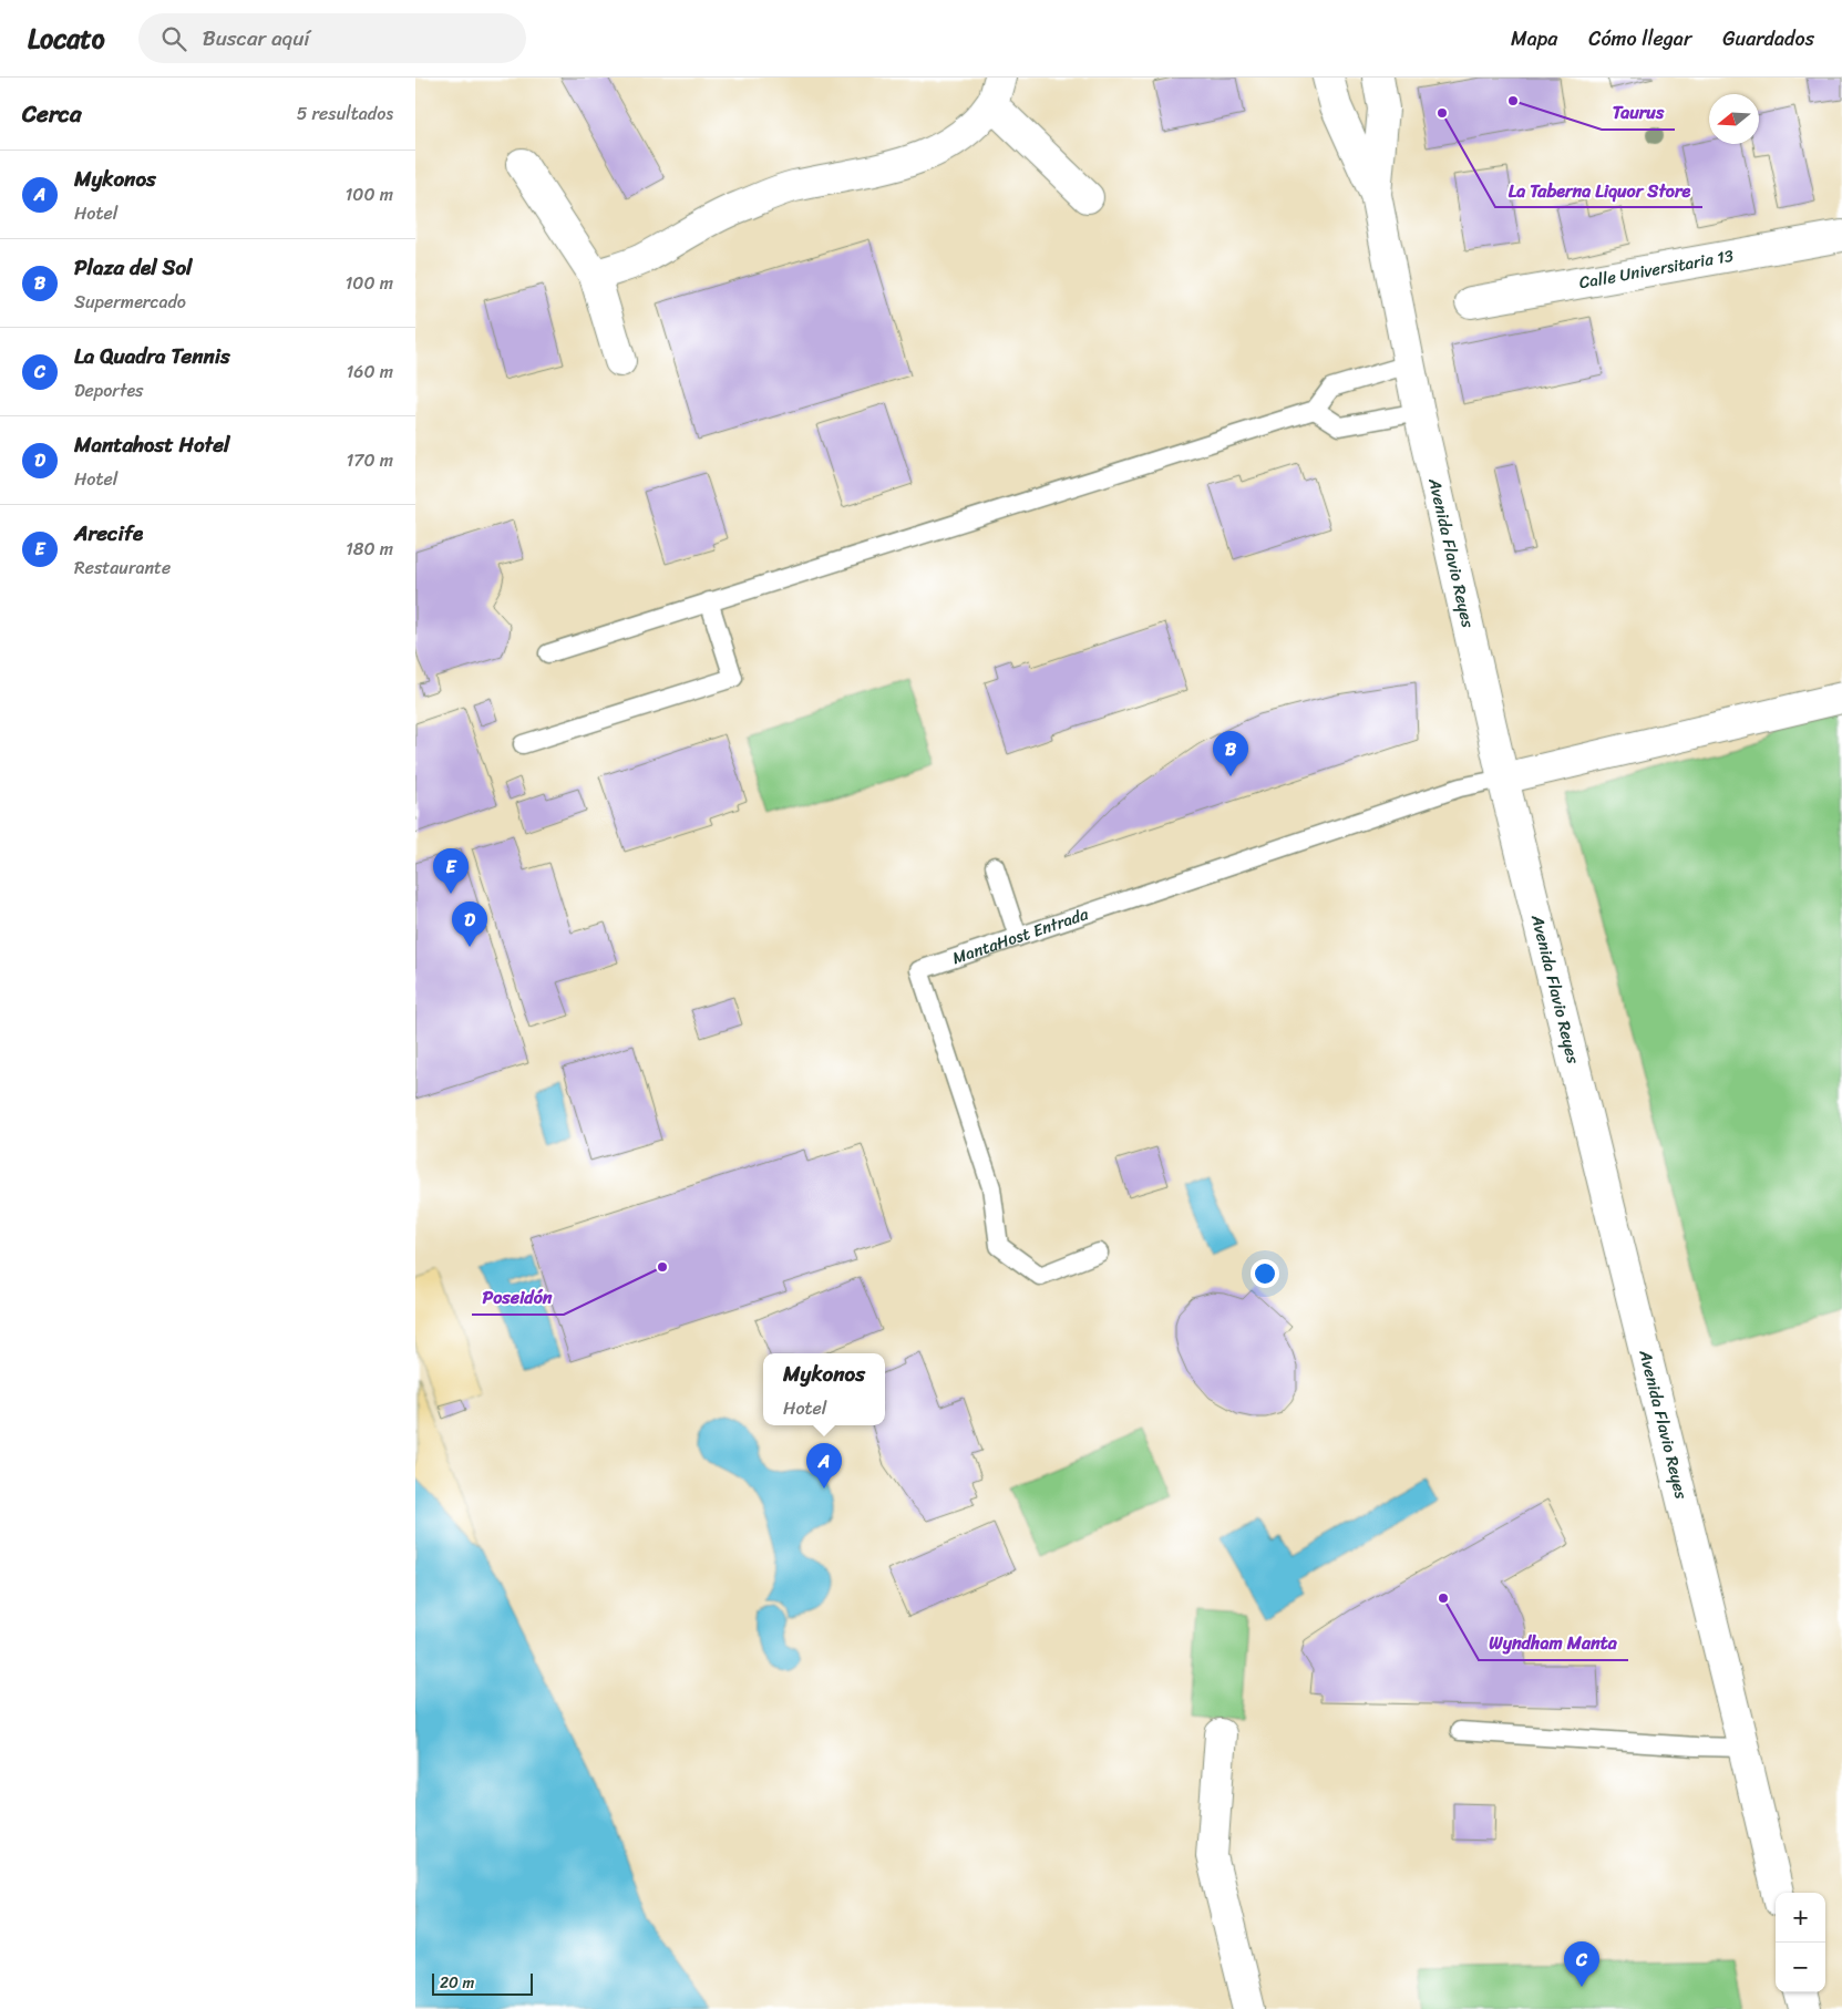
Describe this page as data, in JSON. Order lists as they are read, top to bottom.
{
  "streets": {
    "main road": ["Calle Universitaria 13", "Avenida Flavio Reyes"],
    "lane": ["MantaHost Entrada"]
  },
  "crossings": [
    ["Avenida Flavio Reyes", "MantaHost Entrada"]
  ],
  "places": [
    "Taurus",
    "La Taberna Liquor Store",
    "Poseidón",
    "Wyndham Manta"
  ],
  "scale_bar": "20 m",
  "north": "left",
  "page": {
    "header": "Locato",
    "search": "Buscar aquí",
    "nav": ["Mapa", "Cómo llegar", "Guardados"],
    "heading": ["Cerca", "5 resultados"],
    "list": [
      {
        "mark": "A",
        "name": "Mykonos",
        "note": "Hotel",
        "value": "100 m"
      },
      {
        "mark": "B",
        "name": "Plaza del Sol",
        "note": "Supermercado",
        "value": "100 m"
      },
      {
        "mark": "C",
        "name": "La Quadra Tennis",
        "note": "Deportes",
        "value": "160 m"
      },
      {
        "mark": "D",
        "name": "Mantahost Hotel",
        "note": "Hotel",
        "value": "170 m"
      },
      {
        "mark": "E",
        "name": "Arecife",
        "note": "Restaurante",
        "value": "180 m"
      }
    ],
    "pins": [
      "B",
      "E",
      "D",
      "A",
      "C"
    ],
    "popup": ["Mykonos", "Hotel"],
    "map_buttons": ["+", "−"],
    "scale": "20 m"
  }
}
